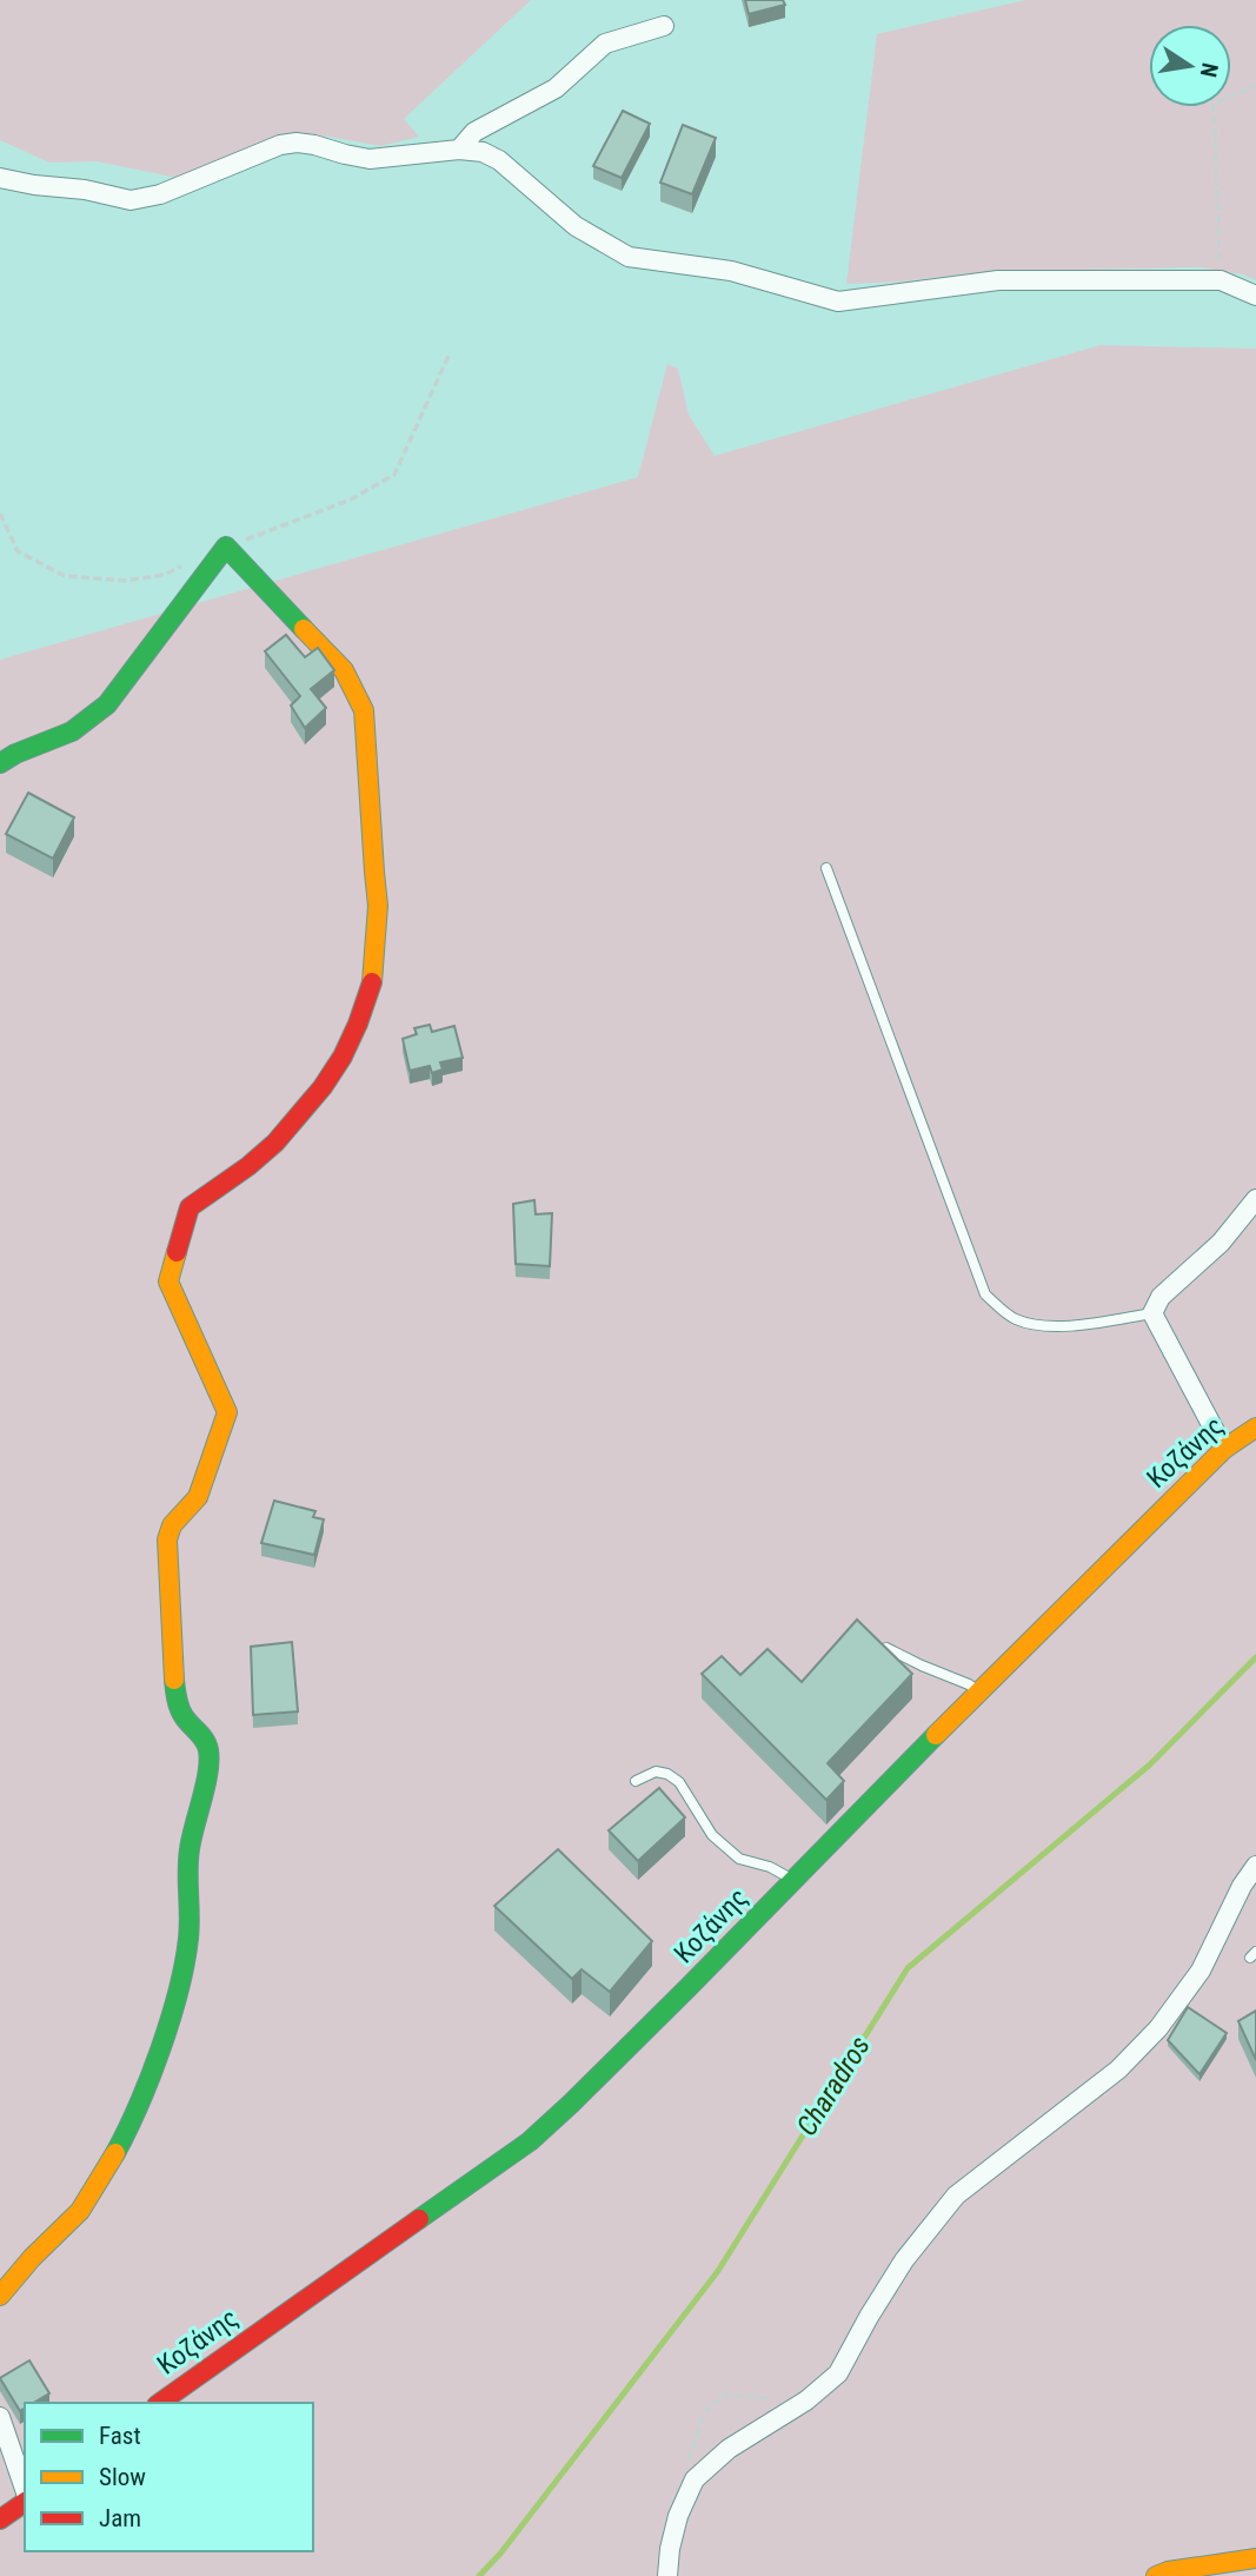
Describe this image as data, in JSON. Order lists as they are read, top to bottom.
{
  "streets": {
    "street": ["Κοζάνης"]
  },
  "water": ["Charadros"],
  "legend": ["Fast", "Slow", "Jam"],
  "north": "right"
}
